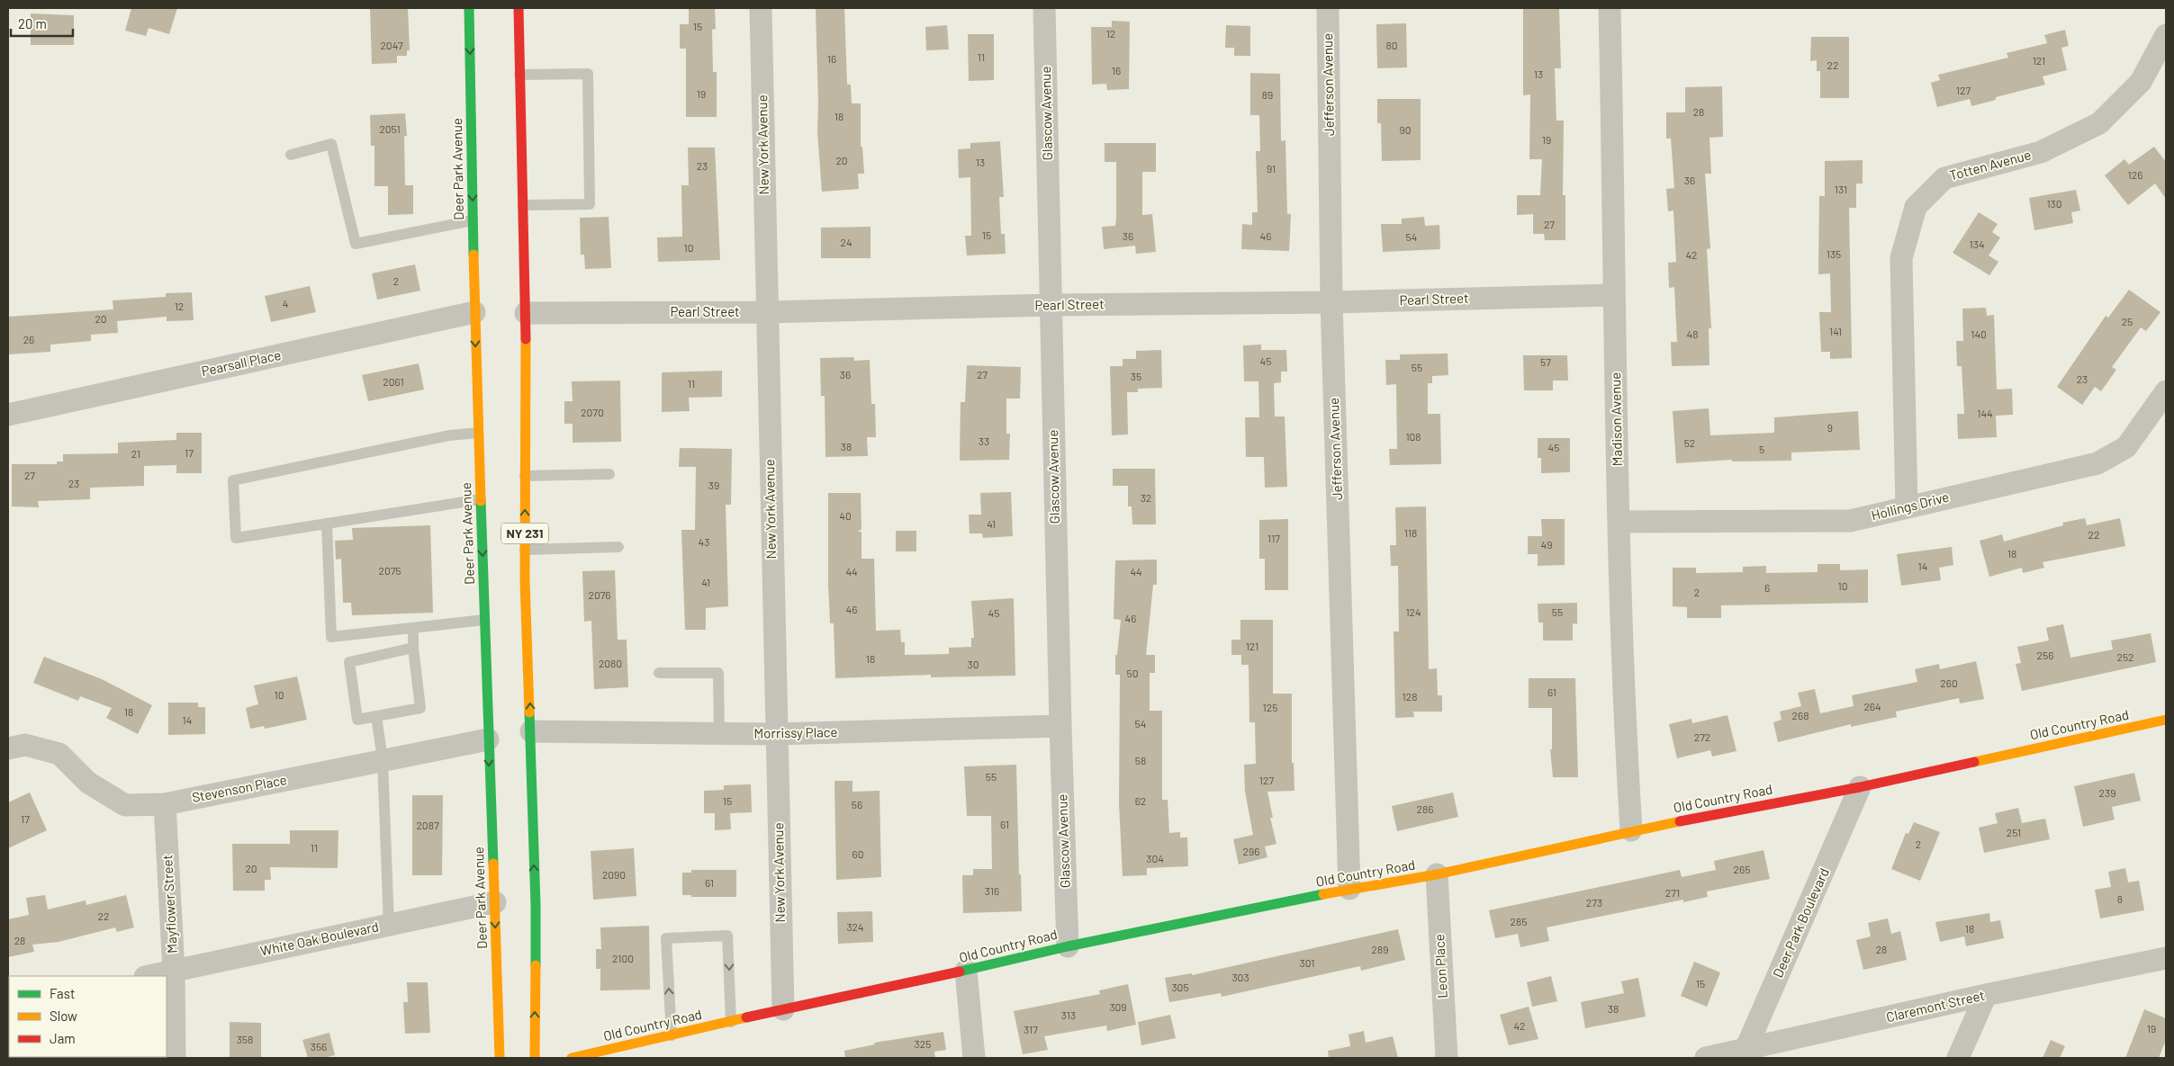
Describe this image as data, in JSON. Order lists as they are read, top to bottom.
{
  "streets": {
    "main road": ["Deer Park Avenue", "NY 231", "Old Country Road"],
    "street": [
      "Jefferson Avenue",
      "Glascow Avenue",
      "New York Avenue",
      "Totten Avenue",
      "Pearl Street",
      "Pearsall Place",
      "Madison Avenue",
      "Hollings Drive",
      "Morrissy Place",
      "Stevenson Place",
      "Mayflower Street",
      "Deer Park Boulevard",
      "White Oak Boulevard",
      "Leon Place",
      "Claremont Street"
    ]
  },
  "crossings": [
    ["Jefferson Avenue", "Pearl Street"],
    ["Jefferson Avenue", "Old Country Road"],
    ["Glascow Avenue", "Pearl Street"],
    ["Glascow Avenue", "Old Country Road"],
    ["Glascow Avenue", "Morrissy Place"],
    ["New York Avenue", "Pearl Street"],
    ["New York Avenue", "Old Country Road"],
    ["New York Avenue", "Morrissy Place"],
    ["Totten Avenue", "Hollings Drive"],
    ["Deer Park Avenue", "Pearsall Place"],
    ["Deer Park Avenue", "Stevenson Place"],
    ["Deer Park Avenue", "White Oak Boulevard"],
    ["Pearl Street", "Madison Avenue"],
    ["Pearl Street", "NY 231"],
    ["Madison Avenue", "Hollings Drive"],
    ["Madison Avenue", "Old Country Road"],
    ["NY 231", "Morrissy Place"],
    ["Old Country Road", "Deer Park Boulevard"],
    ["Old Country Road", "Leon Place"],
    ["Stevenson Place", "Mayflower Street"],
    ["Mayflower Street", "White Oak Boulevard"],
    ["Deer Park Boulevard", "Claremont Street"]
  ],
  "house_numbers": [
    "15",
    "12",
    "2047",
    "80",
    "11",
    "16",
    "121",
    "22",
    "16",
    "13",
    "127",
    "19",
    "89",
    "28",
    "18",
    "2051",
    "90",
    "19",
    "20",
    "13",
    "23",
    "91",
    "126",
    "36",
    "131",
    "130",
    "27",
    "15",
    "36",
    "46",
    "54",
    "24",
    "134",
    "10",
    "135",
    "42",
    "2",
    "4",
    "12",
    "20",
    "25",
    "141",
    "48",
    "140",
    "26",
    "45",
    "57",
    "55",
    "36",
    "27",
    "35",
    "23",
    "2061",
    "11",
    "2070",
    "144",
    "9",
    "108",
    "33",
    "52",
    "38",
    "45",
    "5",
    "17",
    "21",
    "27",
    "23",
    "39",
    "32",
    "40",
    "41",
    "118",
    "22",
    "117",
    "43",
    "49",
    "18",
    "14",
    "2075",
    "44",
    "44",
    "41",
    "10",
    "6",
    "2",
    "2076",
    "46",
    "124",
    "55",
    "45",
    "46",
    "121",
    "256",
    "252",
    "18",
    "2080",
    "30",
    "50",
    "260",
    "61",
    "10",
    "128",
    "264",
    "125",
    "18",
    "268",
    "14",
    "54",
    "272",
    "58",
    "55",
    "127",
    "239",
    "15",
    "62",
    "56",
    "286",
    "17",
    "61",
    "2087",
    "251",
    "2",
    "11",
    "296",
    "60",
    "304",
    "20",
    "265",
    "2090",
    "61",
    "316",
    "271",
    "8",
    "273",
    "22",
    "285",
    "324",
    "18",
    "28",
    "289",
    "28",
    "2100",
    "301",
    "303",
    "15",
    "305",
    "309",
    "38",
    "313",
    "42",
    "19",
    "317",
    "358",
    "325",
    "356"
  ],
  "legend": ["Fast", "Slow", "Jam"],
  "scale_bar": "20 m"
}
